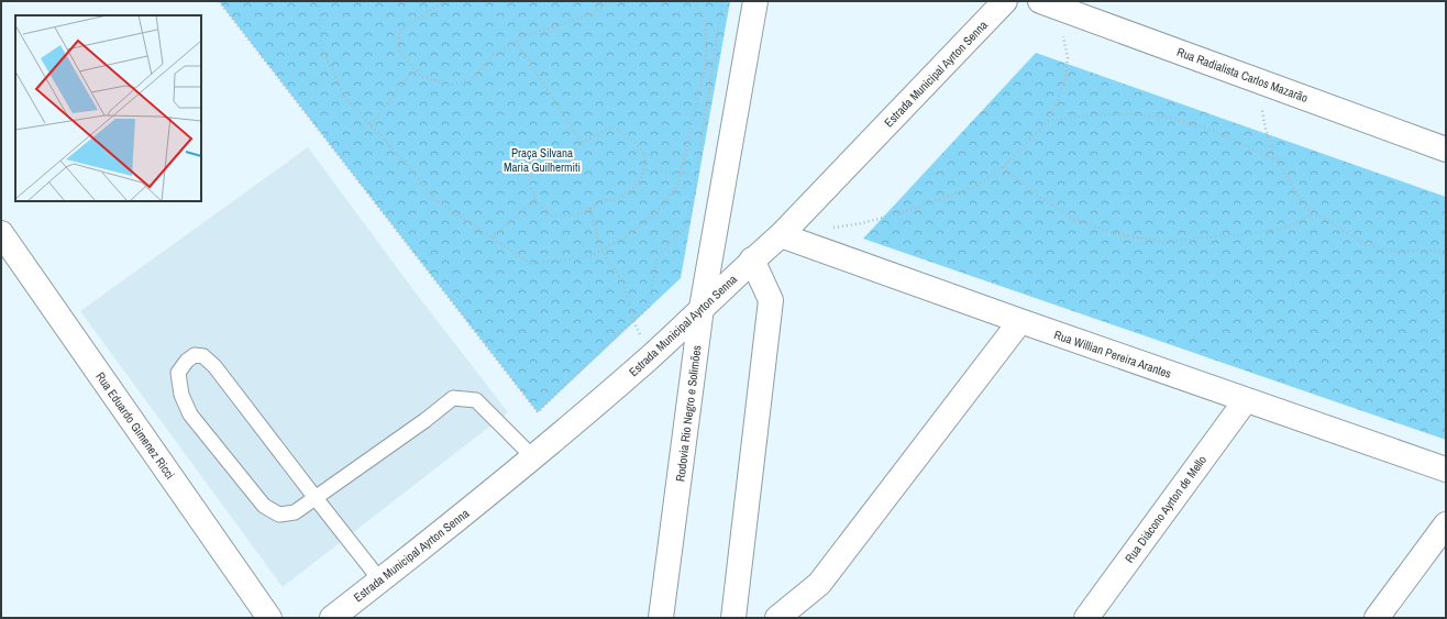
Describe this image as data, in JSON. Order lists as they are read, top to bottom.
{
  "streets": {
    "street": [
      "Estrada Municipal Ayrton Senna",
      "Rua Radialista Carlos Mazarão",
      "Rua Willian Pereira Arantes",
      "Rodovia Rio Negro e Solimões",
      "Rua Eduardo Gimenez Ricci",
      "Rua Diácono Ayrton de Mello"
    ]
  },
  "crossings": [
    ["Estrada Municipal Ayrton Senna", "Rua Willian Pereira Arantes"],
    ["Estrada Municipal Ayrton Senna", "Rodovia Rio Negro e Solimões"],
    ["Rua Willian Pereira Arantes", "Rua Diácono Ayrton de Mello"]
  ],
  "parks": ["Praça Silvana Maria Guilhermiti"]
}
